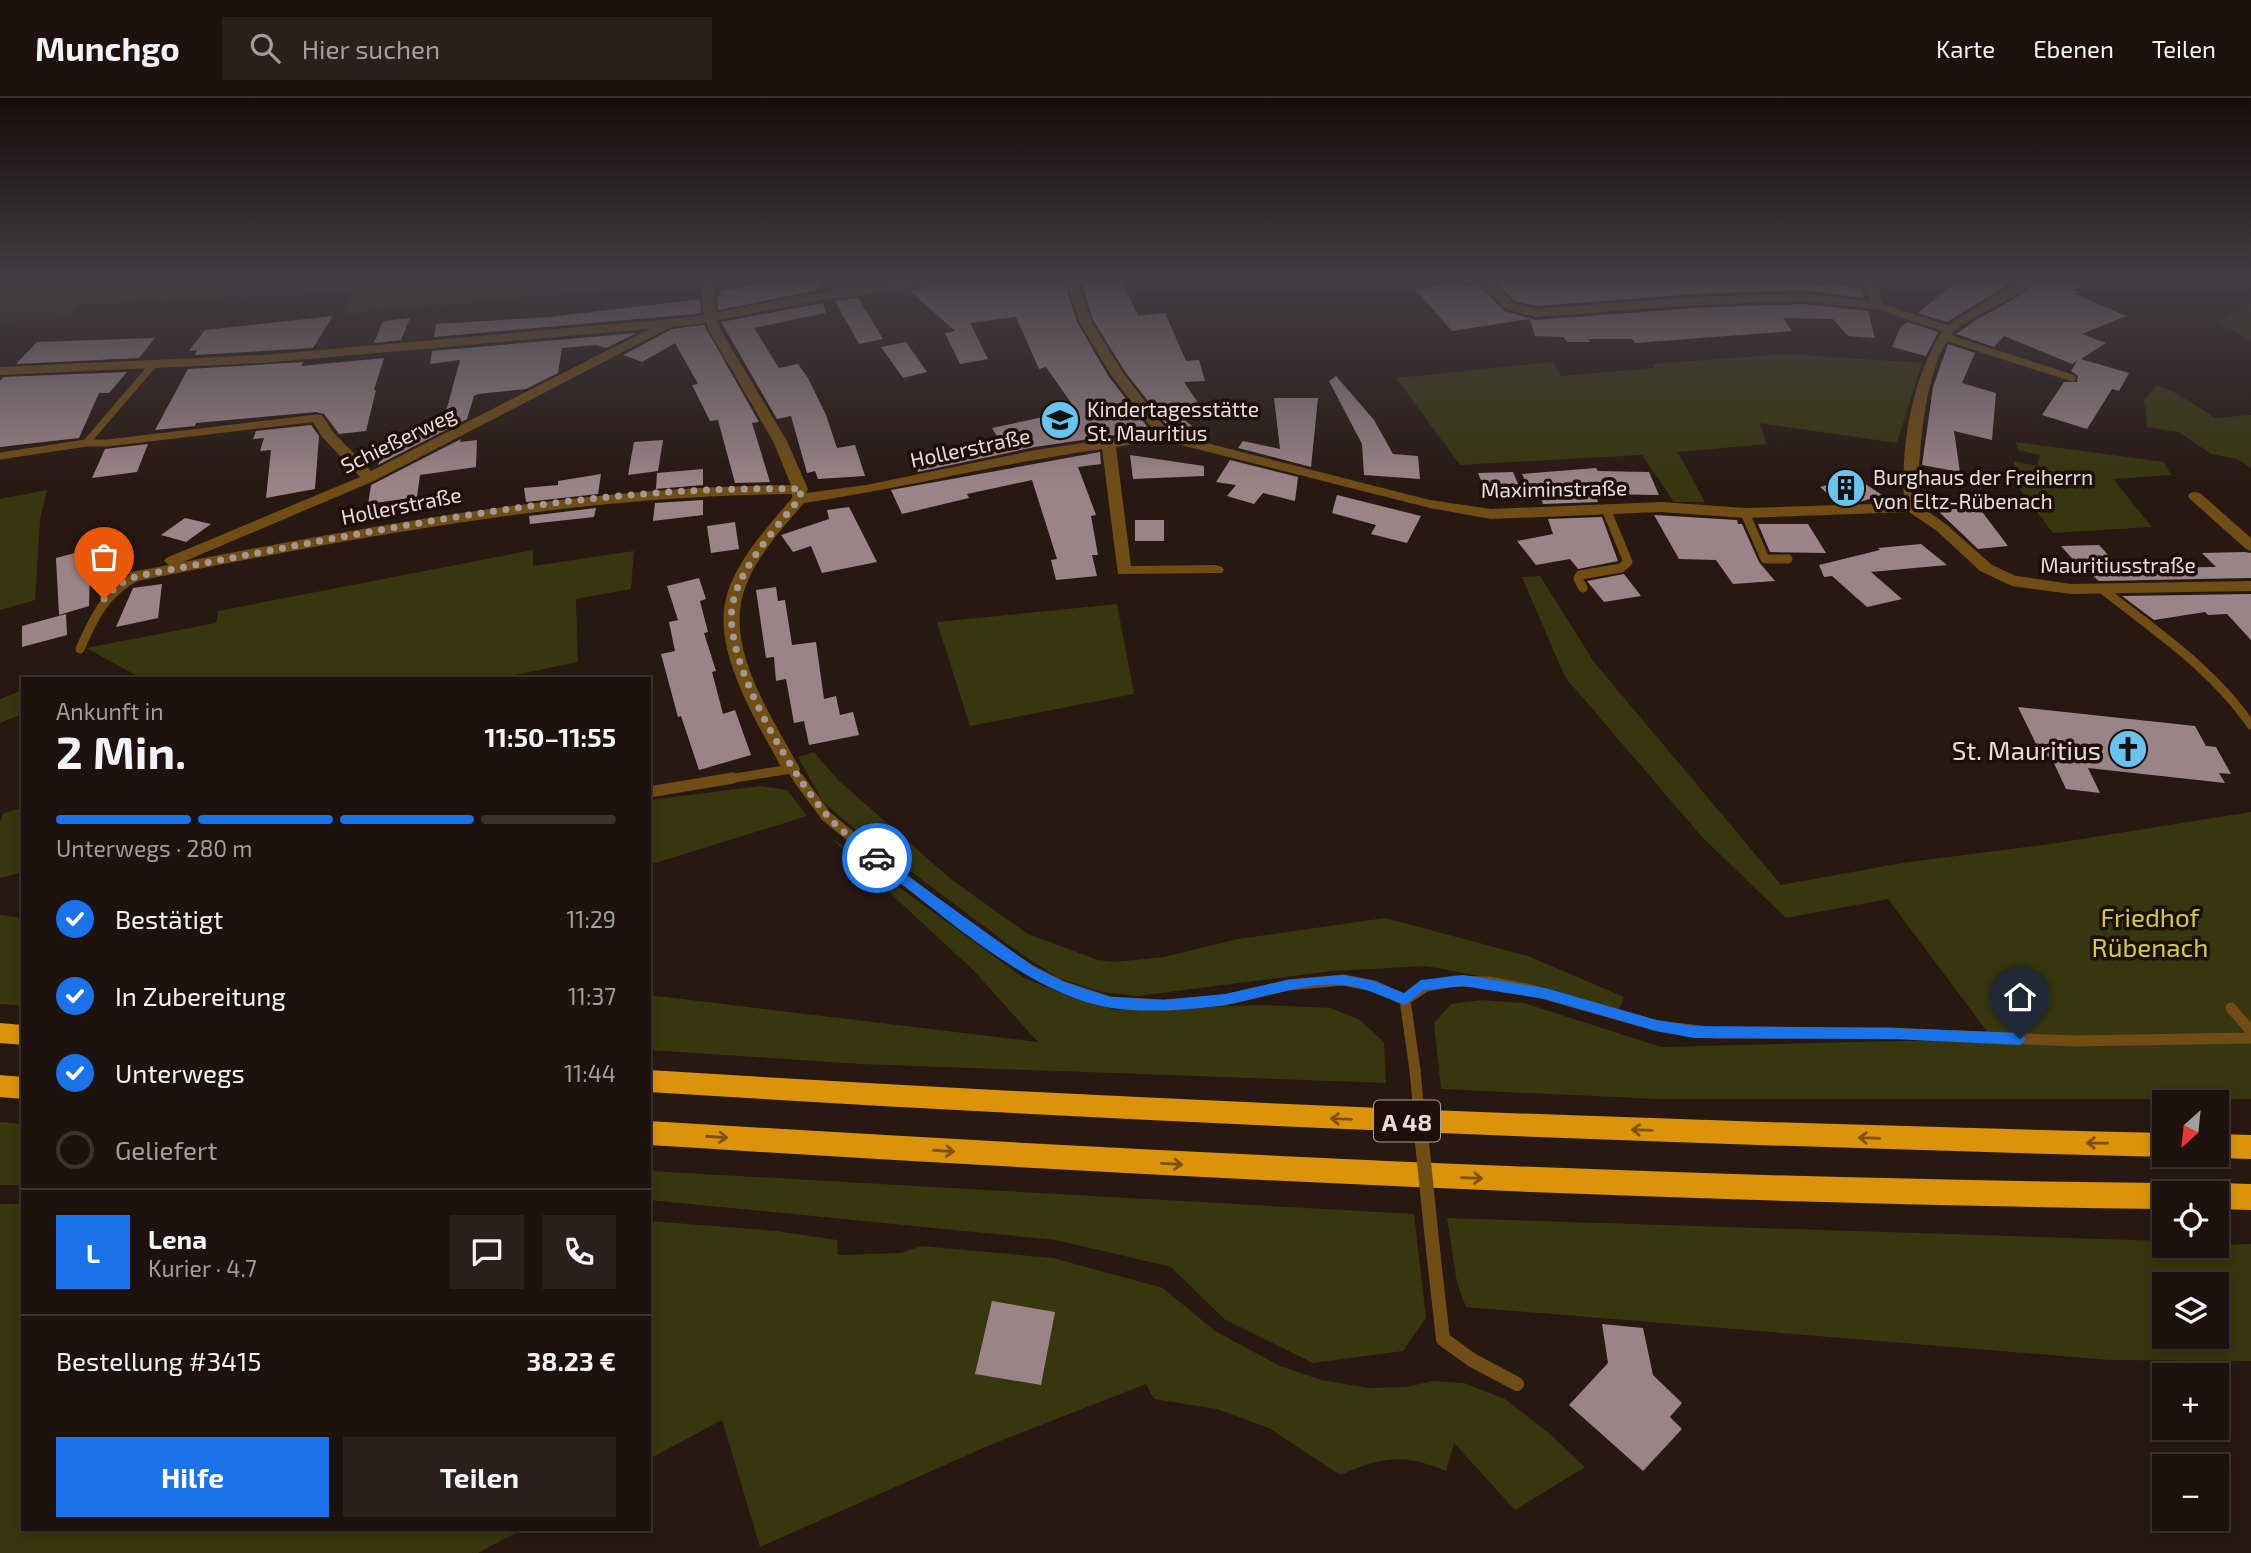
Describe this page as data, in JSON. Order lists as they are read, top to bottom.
{
  "streets": {
    "highway": ["A 48"],
    "street": [
      "Schießerweg",
      "Hollerstraße",
      "Maximinstraße",
      "Mauritiusstraße"
    ]
  },
  "crossings": [
    ["Schießerweg", "Hollerstraße"],
    ["Hollerstraße", "Maximinstraße"],
    ["Maximinstraße", "Mauritiusstraße"]
  ],
  "parks": ["Friedhof Rübenach"],
  "places": {
    "school or university": ["Kindertagesstätte St. Mauritius"],
    "building": ["Burghaus der Freiherrn von Eltz-Rübenach"],
    "church": ["St. Mauritius"]
  },
  "north": "bottom left",
  "page": {
    "header": "Munchgo",
    "search": "Hier suchen",
    "nav": ["Karte", "Ebenen", "Teilen"],
    "heading": ["2 Min.", "Ankunft in", "11:50–11:55"],
    "panel": [
      "Lena",
      "Kurier · 4.7",
      "Bestellung #3415",
      "38.23 €"
    ],
    "bar": "Unterwegs · 280 m",
    "list": [
      ["Bestätigt", "11:29"],
      ["In Zubereitung", "11:37"],
      ["Unterwegs", "11:44"],
      "Geliefert"
    ],
    "map_buttons": ["+", "−"],
    "round": "L",
    "buttons": ["Hilfe", "Teilen"]
  }
}
